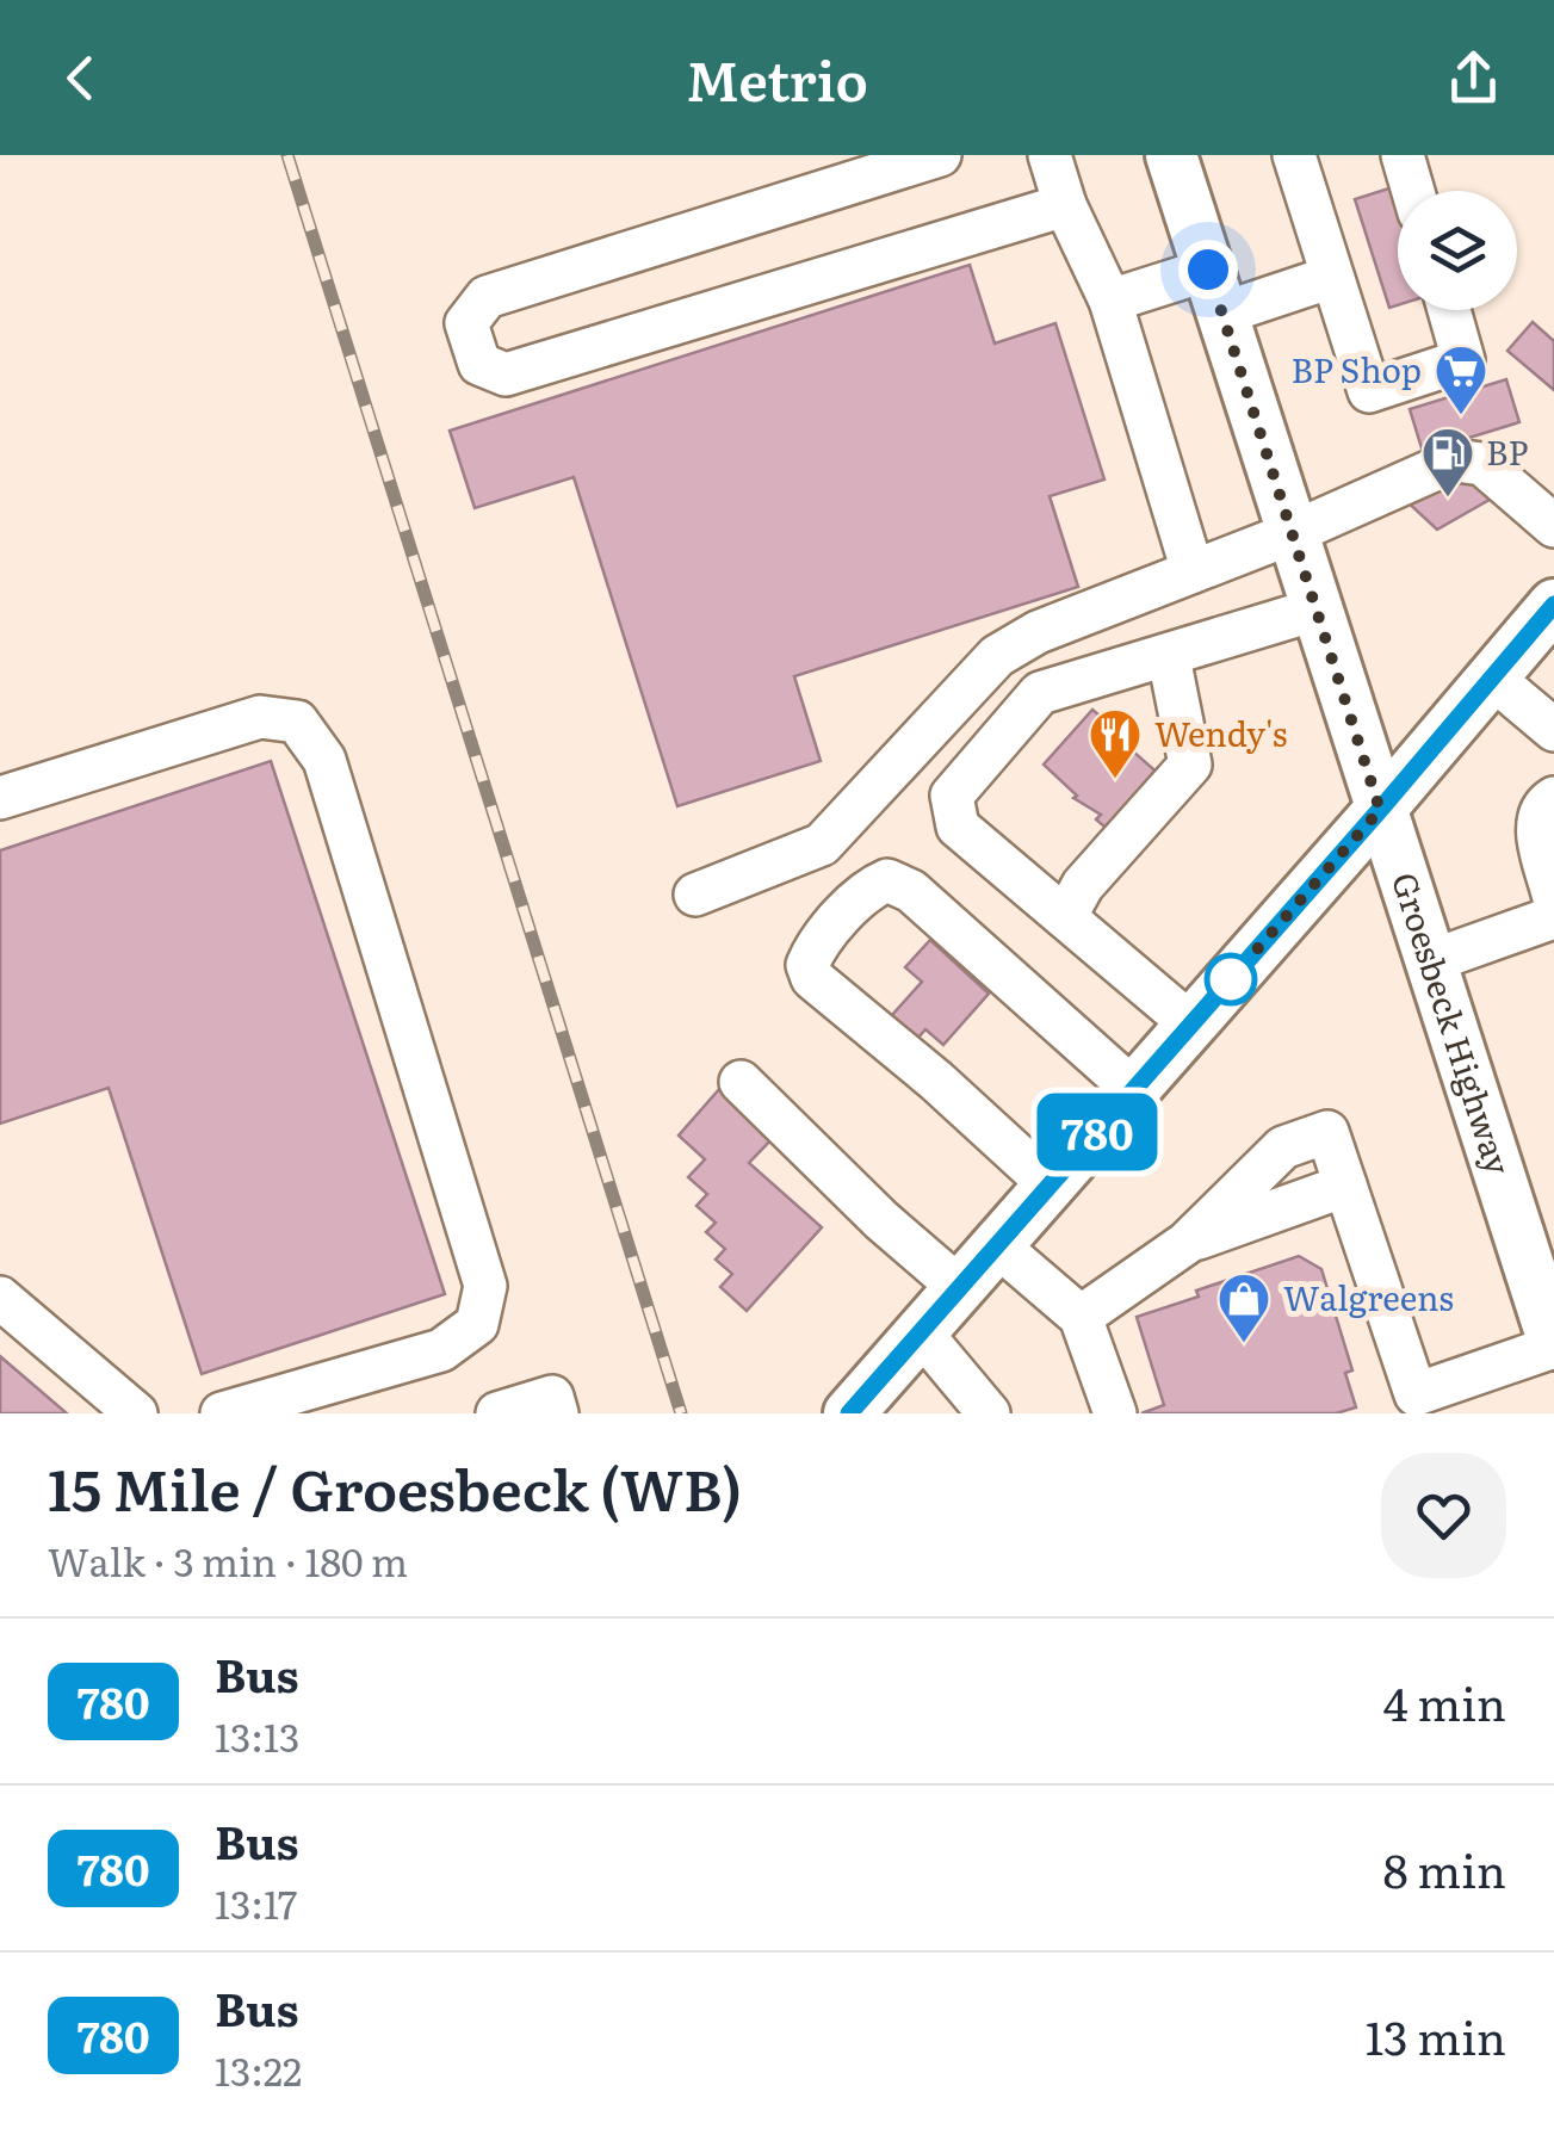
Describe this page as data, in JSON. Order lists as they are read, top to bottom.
{
  "streets": {
    "main road": ["Groesbeck Highway"]
  },
  "places": {
    "supermarket": ["BP Shop"],
    "fuel station": ["BP"],
    "restaurant": ["Wendy's"],
    "shop": ["Walgreens"]
  },
  "lines": ["bus line 780"],
  "page": {
    "header": "Metrio",
    "on_map": "780",
    "heading": ["15 Mile / Groesbeck (WB)", "Walk · 3 min · 180 m"],
    "list": [
      {
        "mark": "780",
        "name": "Bus",
        "note": "13:13",
        "value": "4 min"
      },
      {
        "mark": "780",
        "name": "Bus",
        "note": "13:17",
        "value": "8 min"
      },
      {
        "mark": "780",
        "name": "Bus",
        "note": "13:22",
        "value": "13 min"
      }
    ]
  }
}
